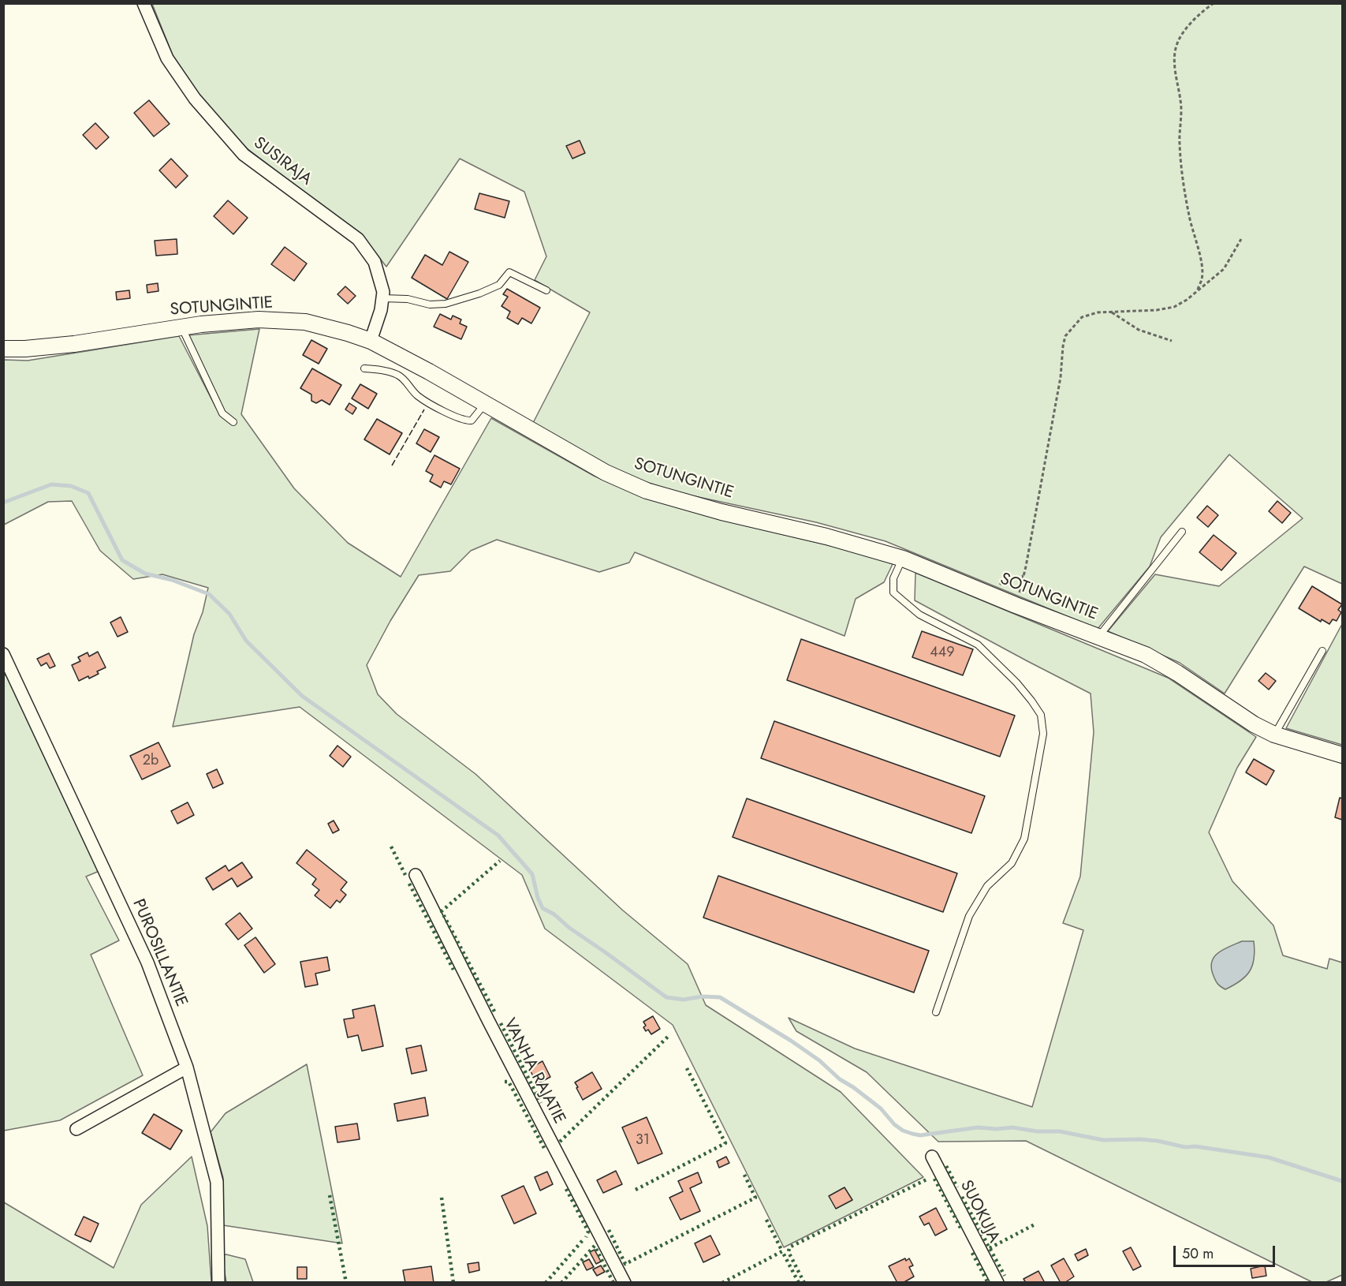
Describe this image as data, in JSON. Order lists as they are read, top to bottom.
{
  "streets": {
    "street": [
      "SUSIRAJA",
      "SOTUNGINTIE",
      "PUROSILLANTIE",
      "VANHA RAJATIE",
      "SUOKUJA"
    ]
  },
  "crossings": [
    ["SUSIRAJA", "SOTUNGINTIE"]
  ],
  "house_numbers": ["449", "2b", "31"],
  "scale_bar": "50 m"
}
